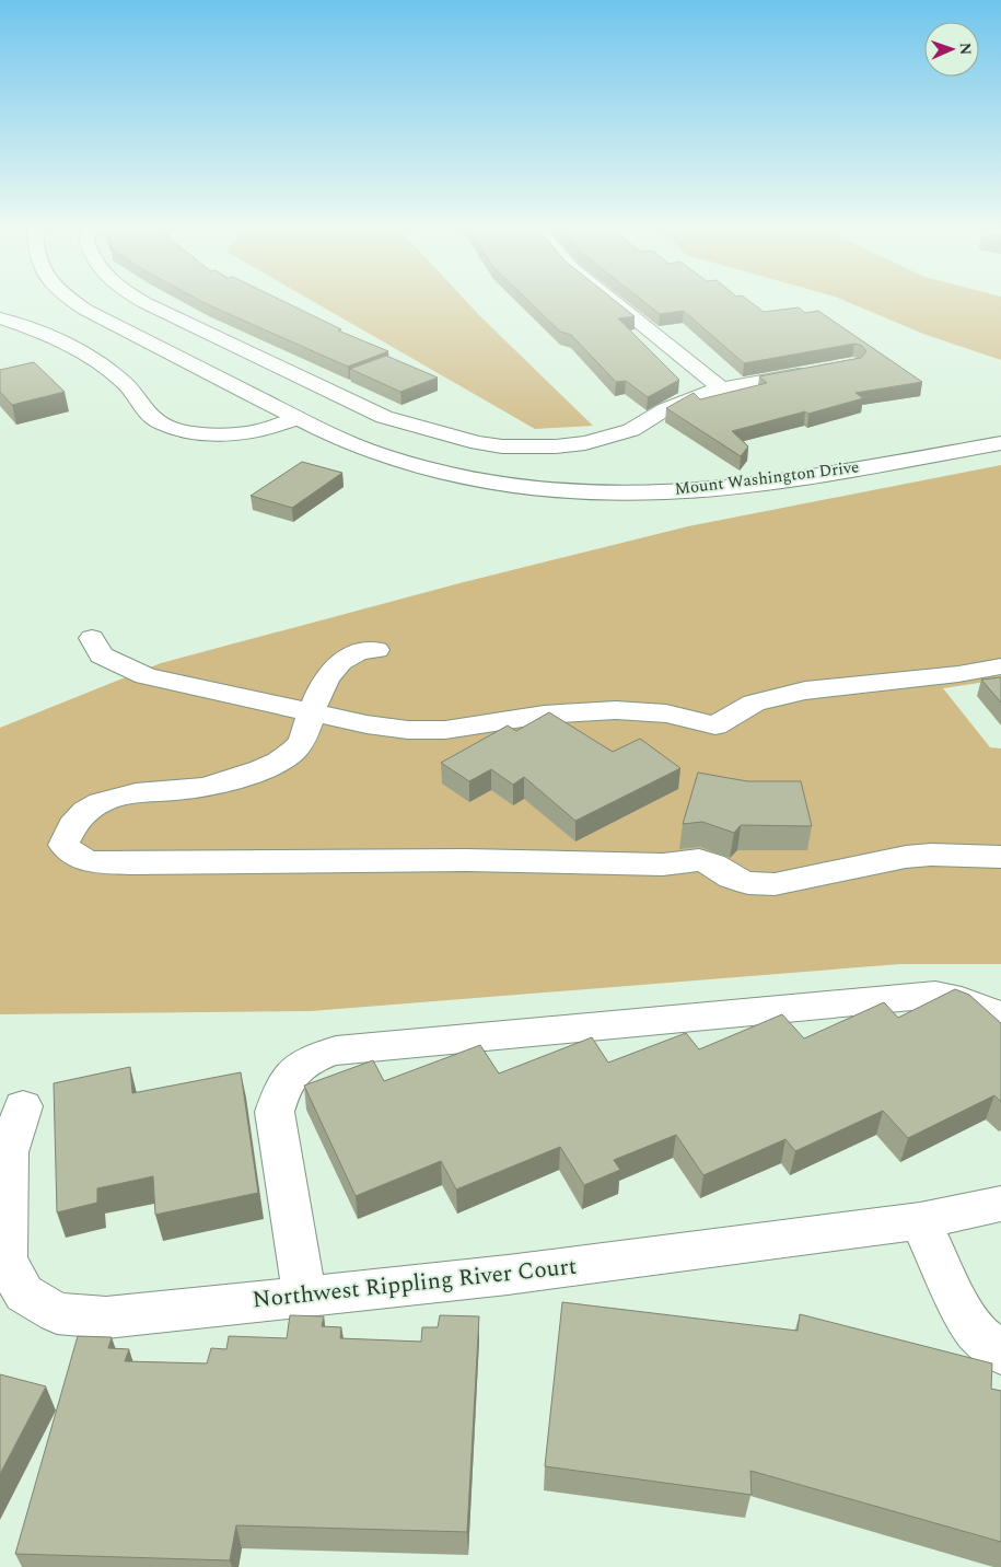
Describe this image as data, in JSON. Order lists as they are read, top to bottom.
{
  "streets": {
    "street": ["Mount Washington Drive", "Northwest Rippling River Court"]
  },
  "north": "right"
}
